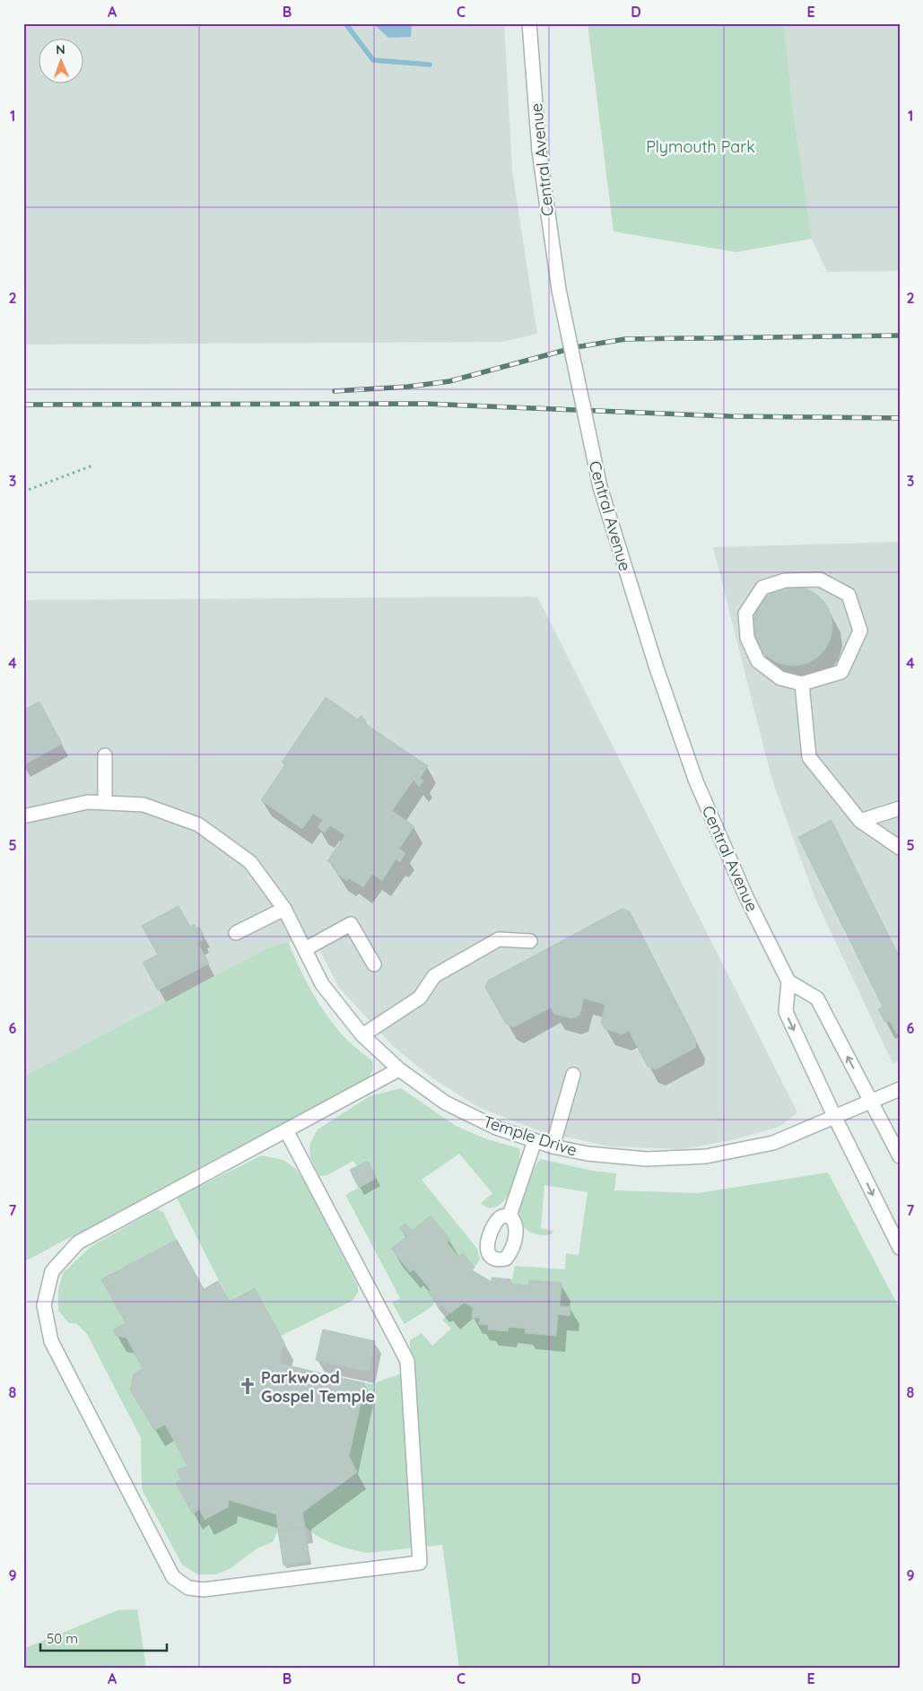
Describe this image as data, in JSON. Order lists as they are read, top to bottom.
{
  "streets": {
    "street": ["Central Avenue", "Temple Drive"]
  },
  "parks": ["Plymouth Park"],
  "places": {
    "church": ["Parkwood Gospel Temple"]
  },
  "scale_bar": "50 m",
  "north": "top",
  "grid": {
    "columns": [
      "A",
      "B",
      "C",
      "D",
      "E"
    ],
    "rows": [
      "1",
      "2",
      "3",
      "4",
      "5",
      "6",
      "7",
      "8",
      "9"
    ]
  }
}
